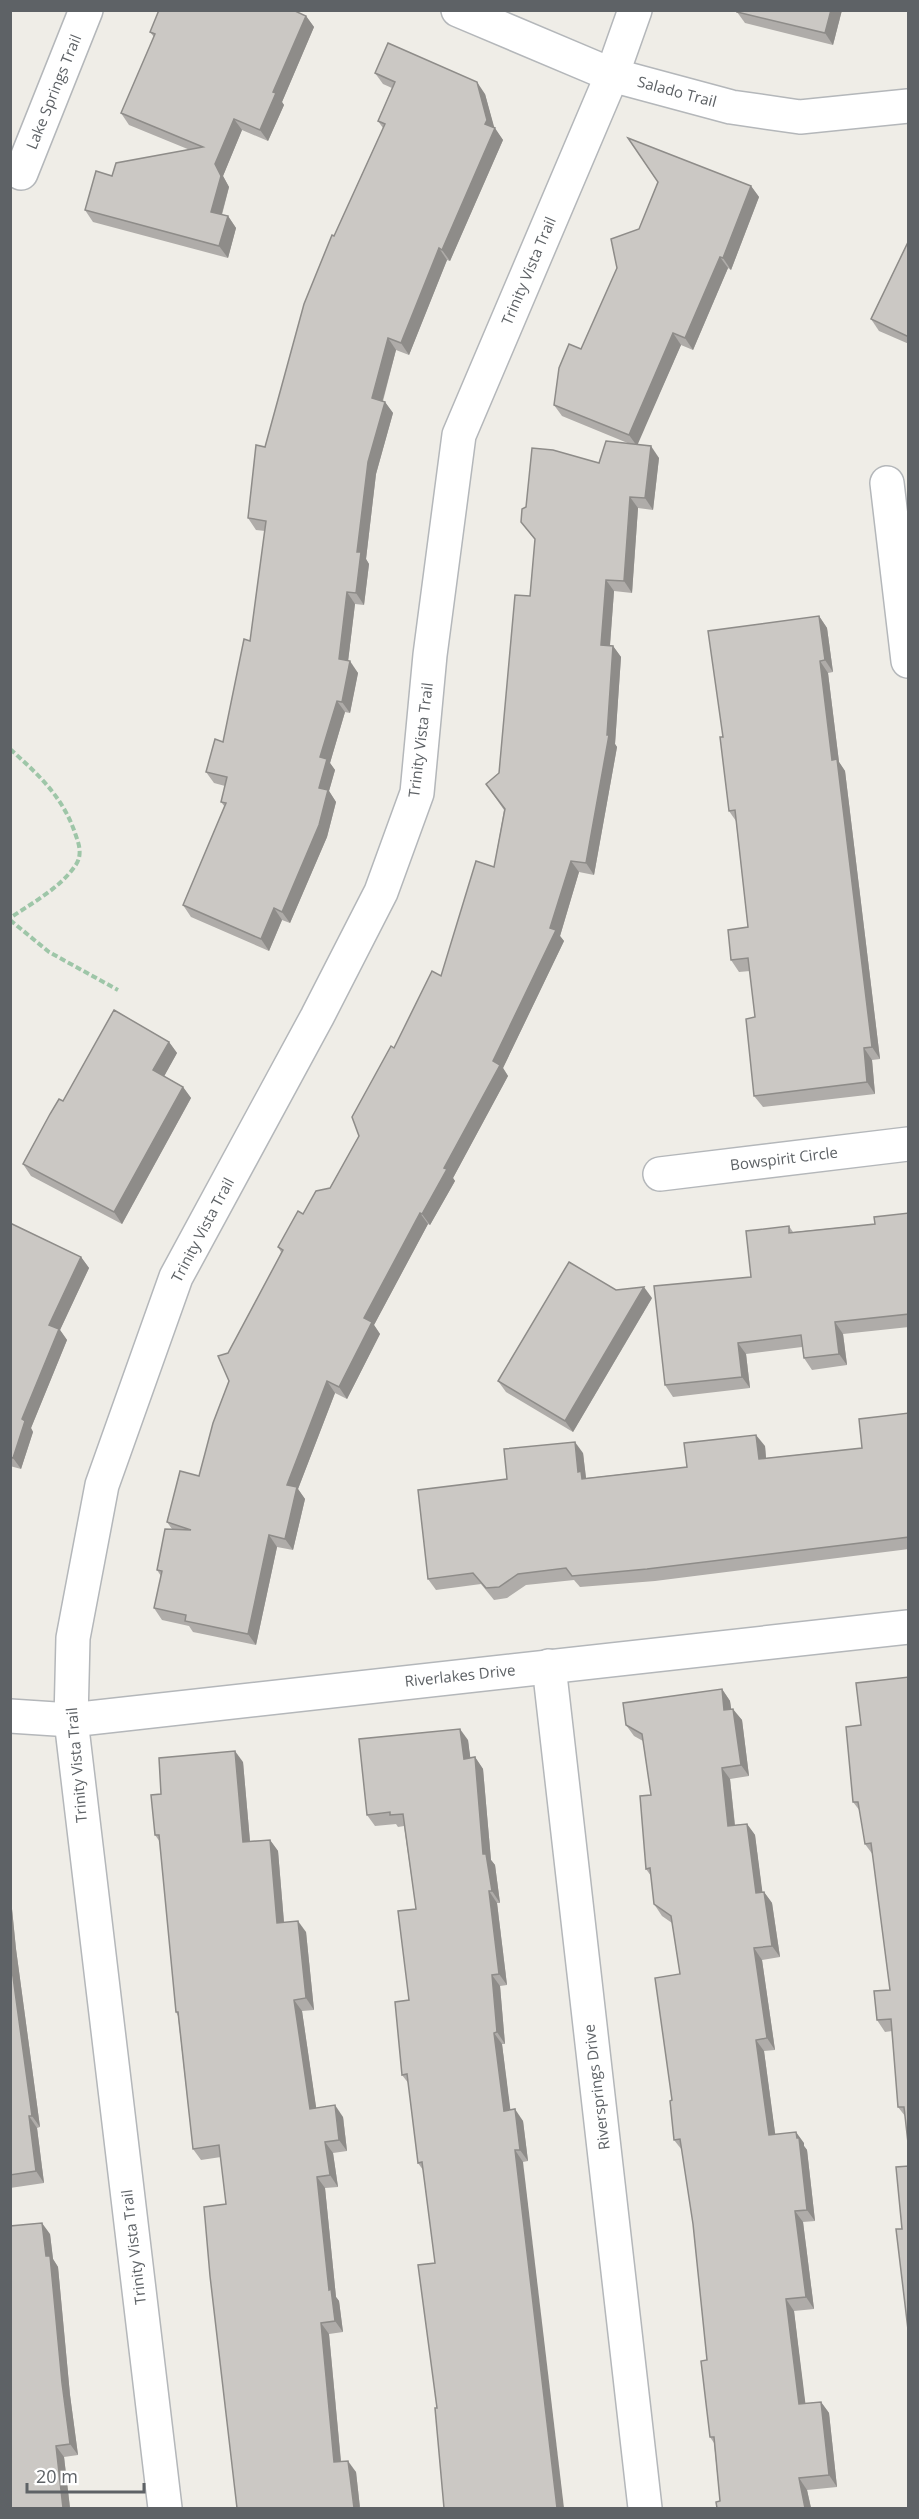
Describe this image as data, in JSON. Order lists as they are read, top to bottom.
{
  "streets": {
    "street": [
      "Lake Springs Trail",
      "Salado Trail",
      "Trinity Vista Trail",
      "Bowspirit Circle",
      "Riverlakes Drive",
      "Riversprings Drive"
    ]
  },
  "crossings": [
    ["Salado Trail", "Trinity Vista Trail"],
    ["Trinity Vista Trail", "Riverlakes Drive"],
    ["Riverlakes Drive", "Riversprings Drive"]
  ],
  "scale_bar": "20 m"
}
